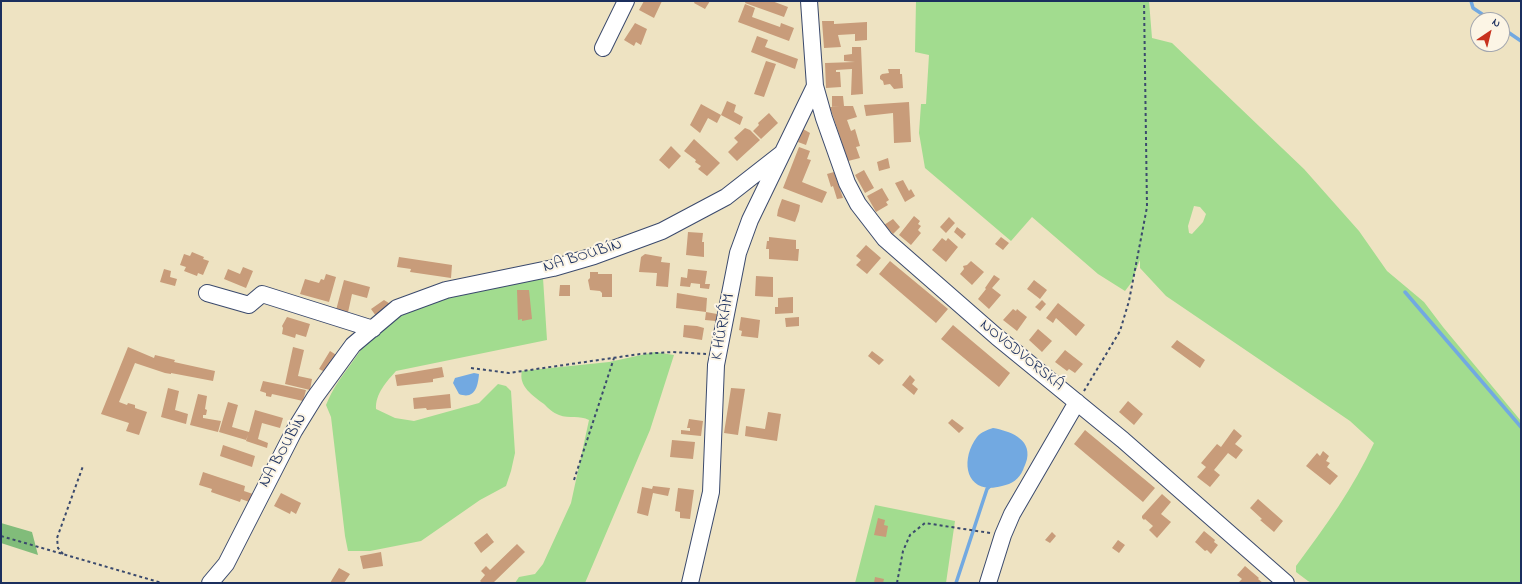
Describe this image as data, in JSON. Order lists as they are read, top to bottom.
{
  "streets": {
    "street": ["NA BOUBÍN", "K HŮRKÁM", "NOVODVORSKÁ"]
  },
  "crossings": [
    ["NA BOUBÍN", "K HŮRKÁM"],
    ["K HŮRKÁM", "NOVODVORSKÁ"]
  ],
  "north": "top right"
}
